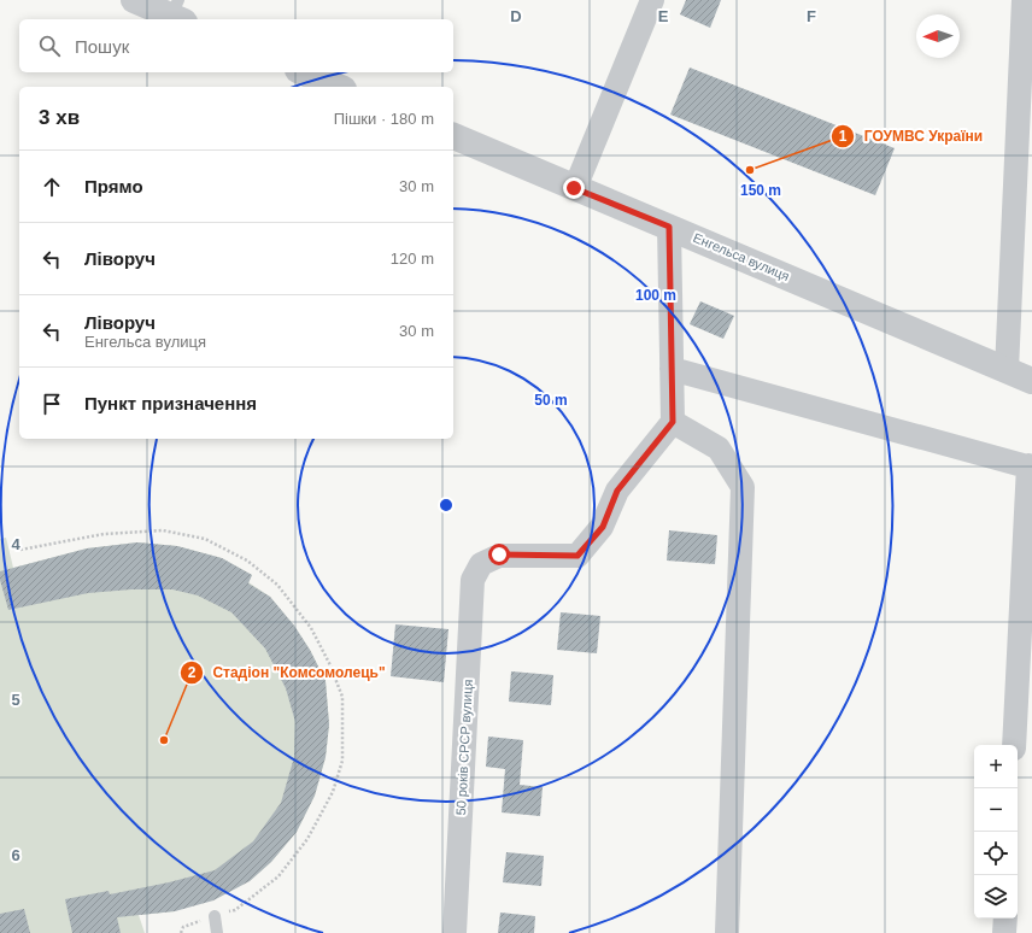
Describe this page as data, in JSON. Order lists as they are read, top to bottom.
{
  "streets": {
    "street": ["Енгельса вулиця", "50 років СРСР вулиця"]
  },
  "places": ["ГОУМВС України", "Стадіон \"Комсомолець\""],
  "north": "left",
  "page": {
    "search": "Пошук",
    "heading": ["3 хв", "Пішки · 180 m"],
    "list": [
      ["Прямо", "30 m"],
      ["Ліворуч", "120 m"],
      ["Ліворуч", "Енгельса вулиця", "30 m"],
      "Пункт призначення"
    ],
    "map_buttons": ["+", "−"]
  },
  "grid": {
    "columns": ["D", "E", "F"],
    "rows": ["4", "5", "6"]
  },
  "rings": ["150 m", "100 m", "50 m"]
}
